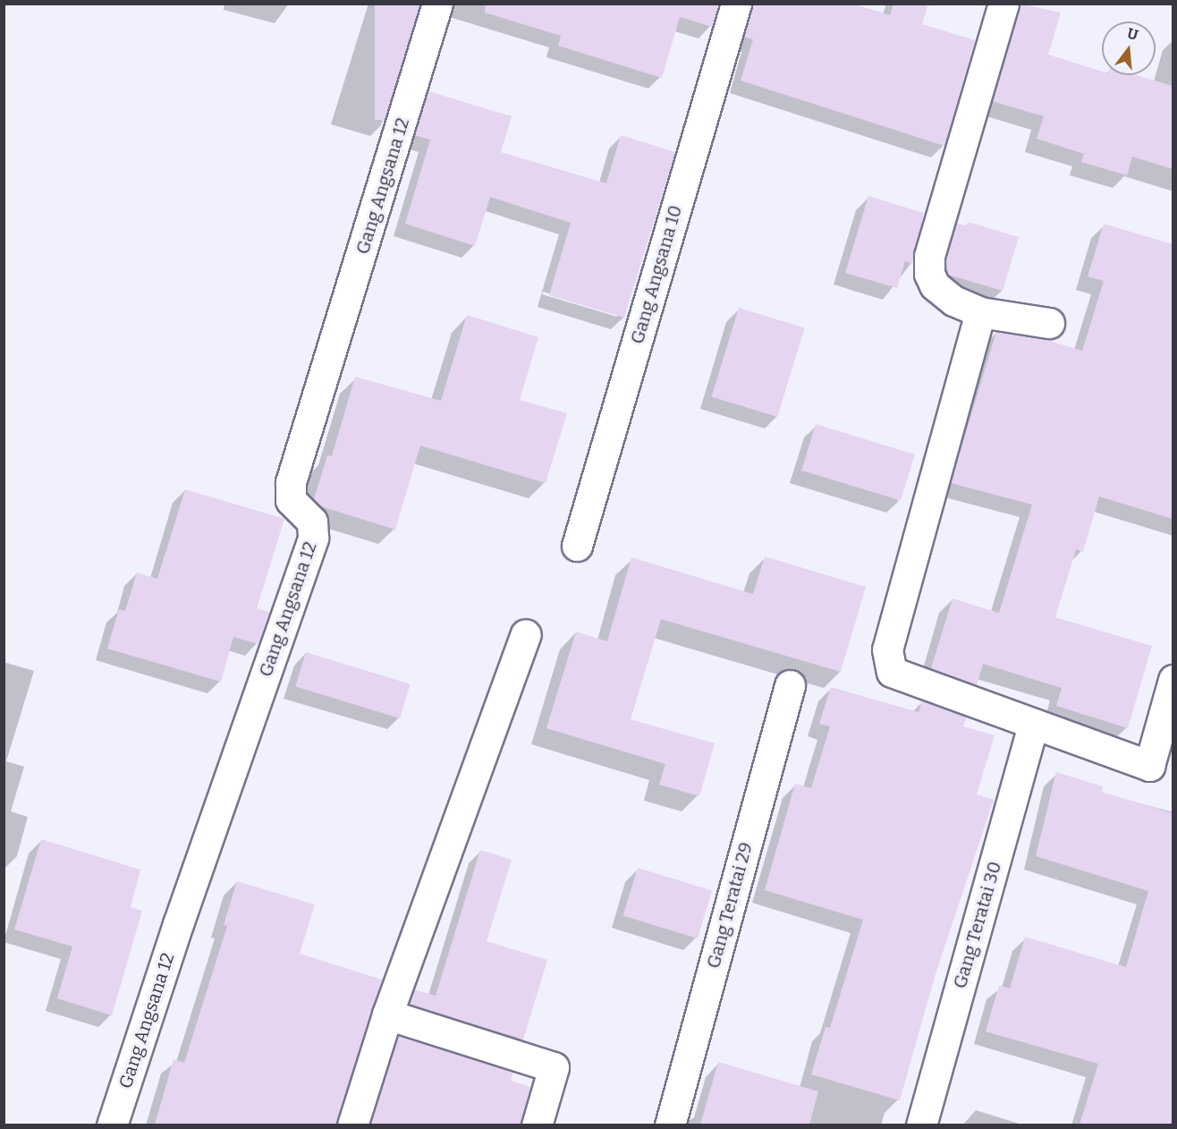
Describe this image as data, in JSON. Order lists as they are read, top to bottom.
{
  "streets": {
    "street": [
      "Gang Angsana 12",
      "Gang Angsana 10",
      "Gang Teratai 29",
      "Gang Teratai 30"
    ]
  },
  "north": "top"
}
